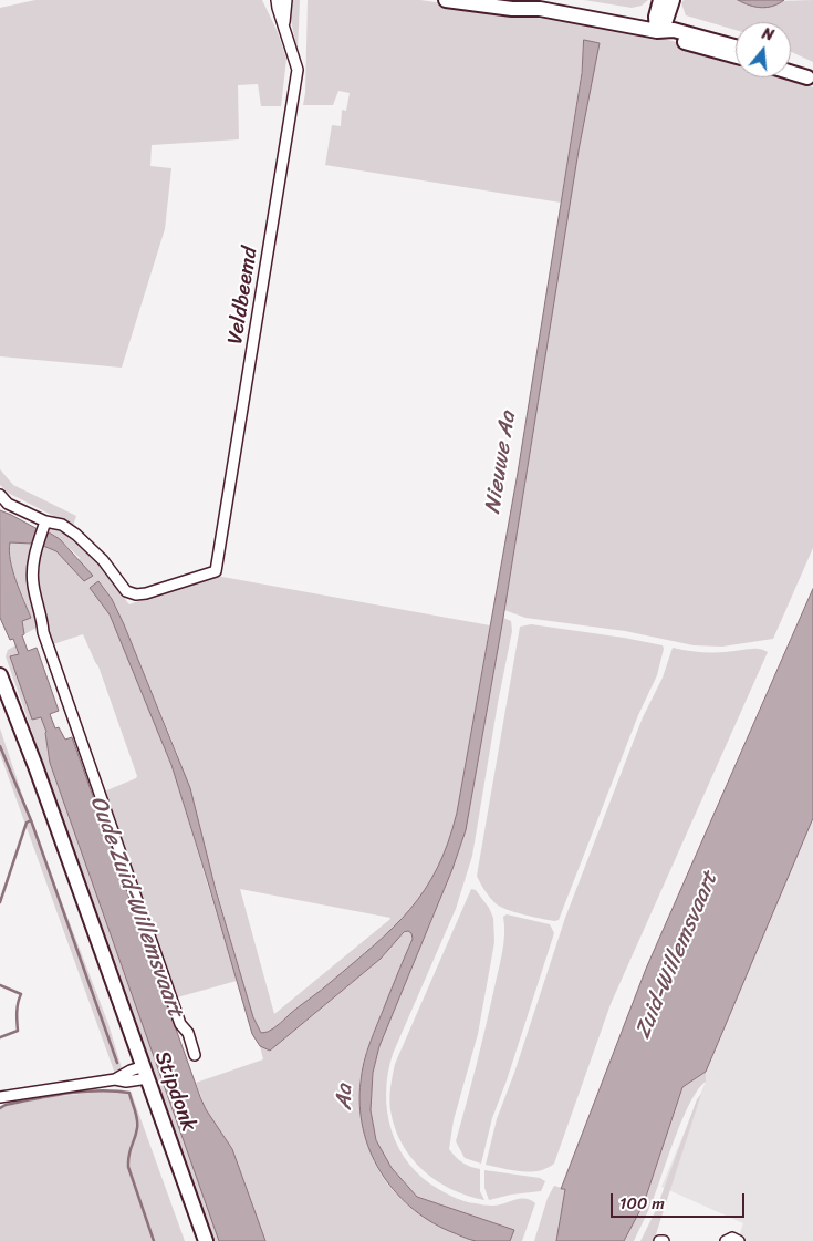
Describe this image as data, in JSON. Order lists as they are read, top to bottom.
{
  "streets": {
    "main road": ["Stipdonk"],
    "street": ["Veldbeemd"]
  },
  "water": [
    "Nieuwe Aa",
    "Oude Zuid-Willemsvaart",
    "Zuid-Willemsvaart",
    "Aa"
  ],
  "scale_bar": "100 m",
  "north": "top"
}
